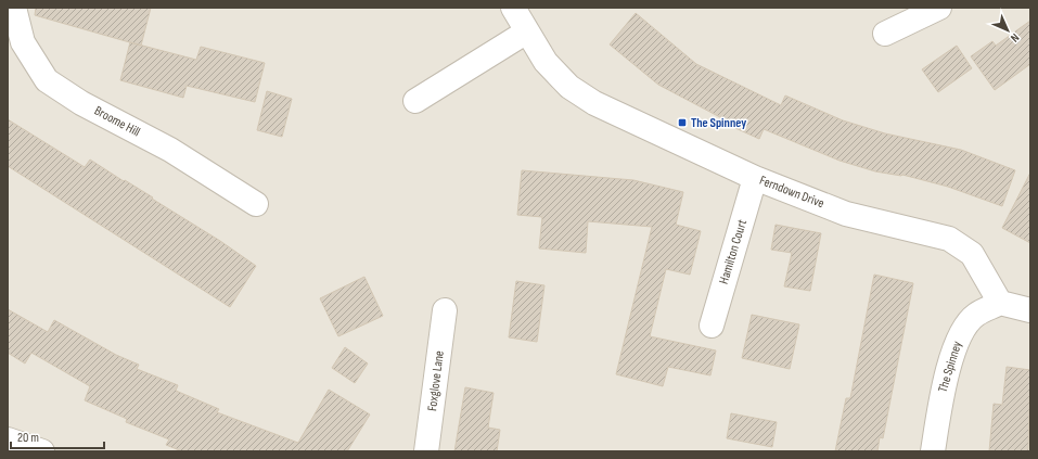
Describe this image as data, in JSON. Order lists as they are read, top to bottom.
{
  "streets": {
    "street": [
      "Broome Hill",
      "Ferndown Drive",
      "Hamilton Court",
      "The Spinney",
      "Foxglove Lane"
    ]
  },
  "crossings": [
    ["Ferndown Drive", "Hamilton Court"],
    ["Ferndown Drive", "The Spinney"]
  ],
  "places": {
    "transit": ["The Spinney"]
  },
  "scale_bar": "20 m",
  "north": "bottom right"
}
